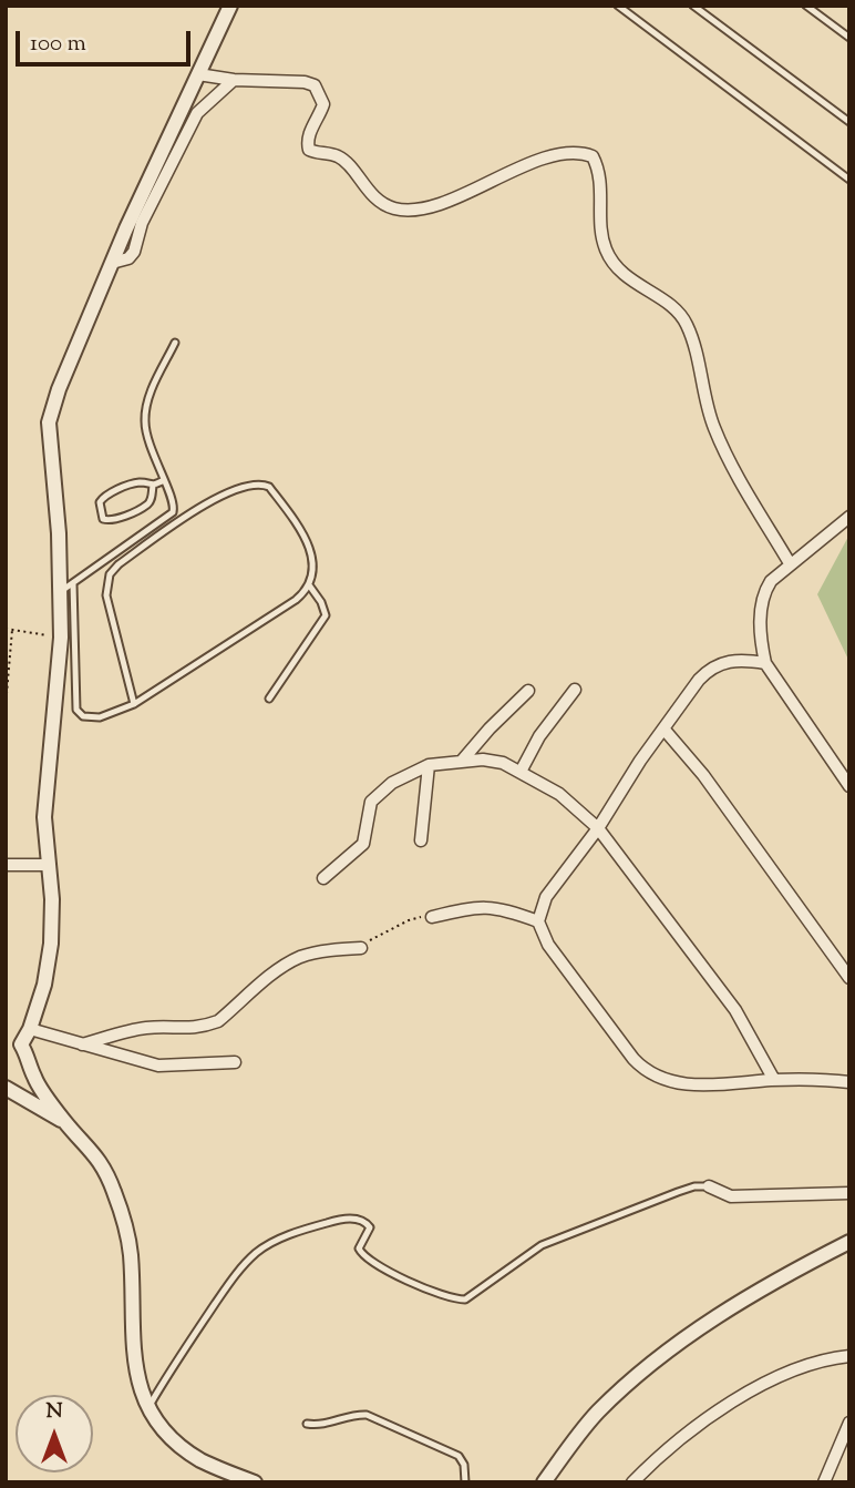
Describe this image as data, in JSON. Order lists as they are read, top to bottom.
{
  "scale_bar": "100 m",
  "north": "top"
}
